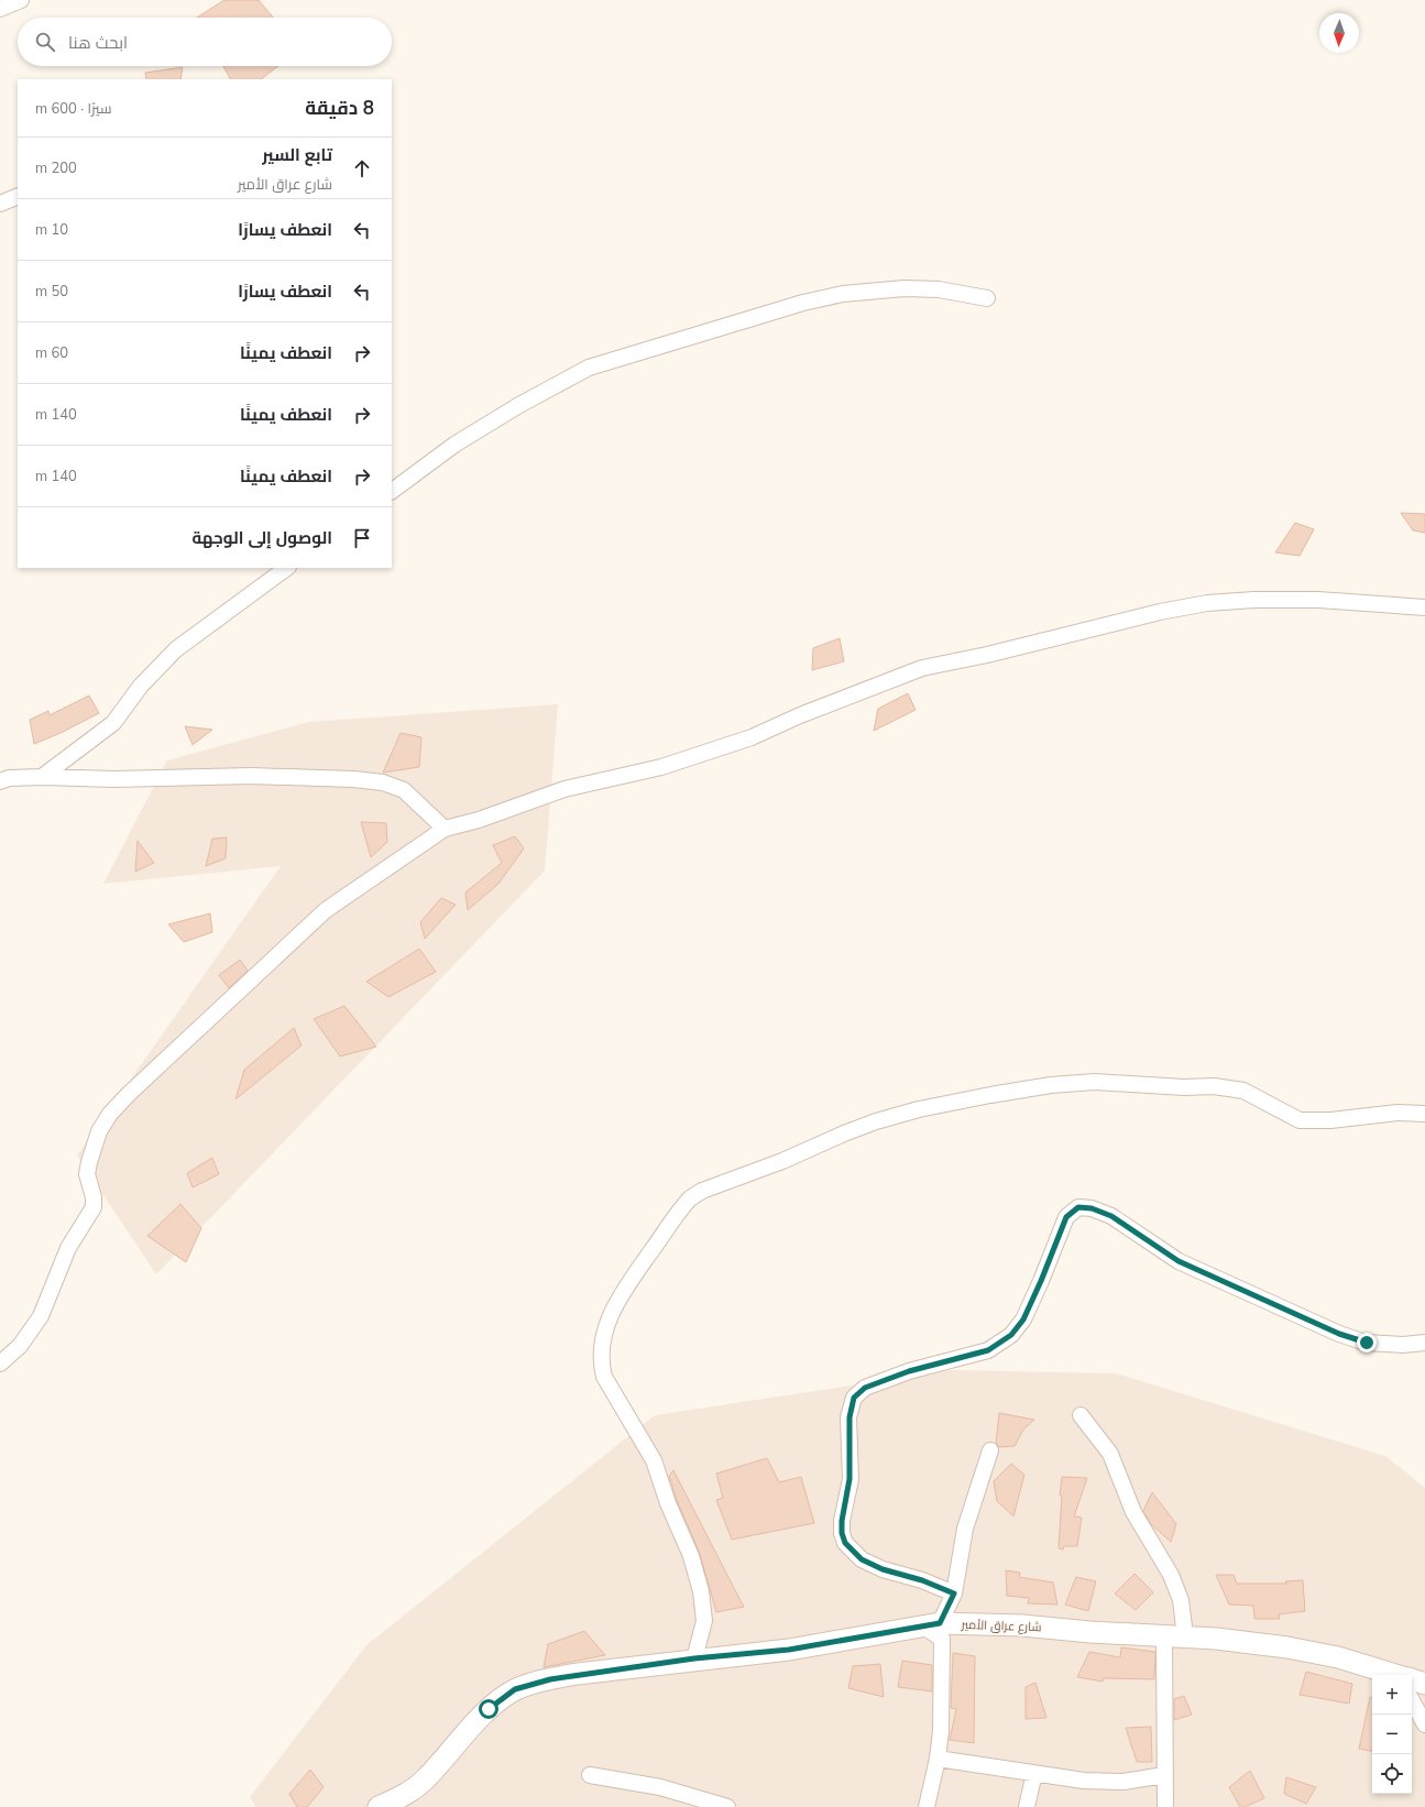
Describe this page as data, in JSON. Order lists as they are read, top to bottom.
{
  "streets": {
    "main road": ["شارع عراق الأمير"]
  },
  "north": "bottom",
  "page": {
    "search": "ابحث هنا",
    "heading": ["8 دقيقة", "سيرًا · 600 m"],
    "list": [
      ["تابع السير", "شارع عراق الأمير", "200 m"],
      ["انعطف يسارًا", "10 m"],
      ["انعطف يسارًا", "50 m"],
      ["انعطف يمينًا", "60 m"],
      ["انعطف يمينًا", "140 m"],
      ["انعطف يمينًا", "140 m"],
      "الوصول إلى الوجهة"
    ],
    "map_buttons": ["+", "−"]
  }
}
